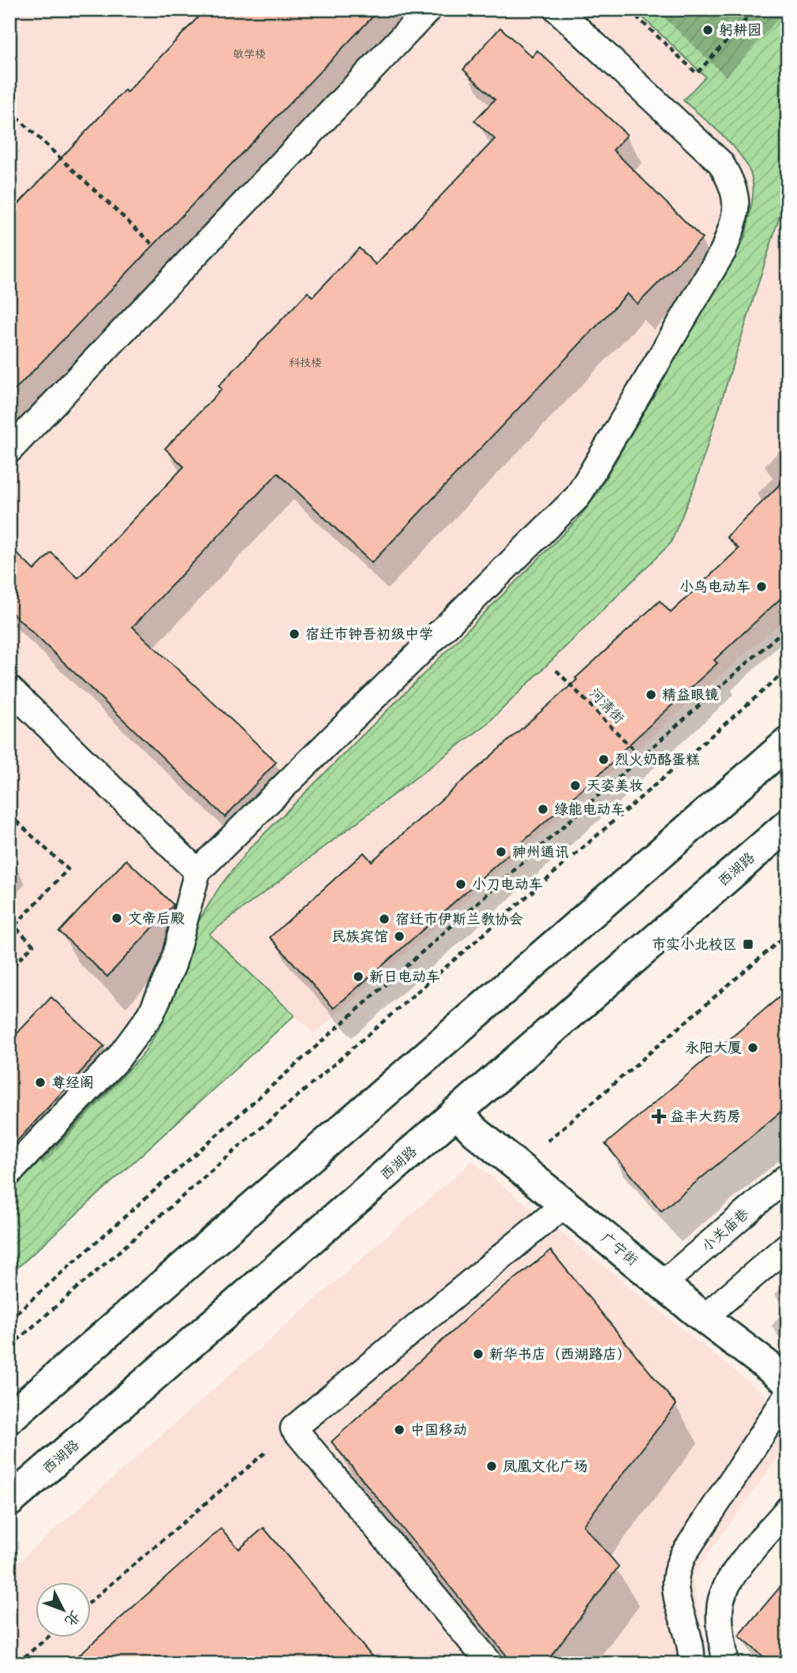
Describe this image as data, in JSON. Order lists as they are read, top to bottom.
{
  "streets": {
    "main road": ["西湖路", "广宁街"],
    "lane": ["小关庙巷"],
    "path": ["河清街"]
  },
  "crossings": [
    ["西湖路", "广宁街"],
    ["小关庙巷", "广宁街"]
  ],
  "places": {
    "other": [
      "躬耕园",
      "小鸟电动车",
      "宿迁市钟吾初级中学",
      "精益眼镜",
      "烈火奶酪蛋糕",
      "天姿美妆",
      "绿能电动车",
      "神州通讯",
      "小刀电动车",
      "文帝后殿",
      "宿迁市伊斯兰教协会",
      "民族宾馆",
      "新日电动车",
      "永阳大厦",
      "尊经阁",
      "新华书店（西湖路店）",
      "中国移动",
      "凤凰文化广场"
    ],
    "transit": ["市实小北校区"],
    "health": ["益丰大药房"]
  },
  "house_numbers": ["敏学楼", "科技楼"],
  "north": "bottom right"
}
